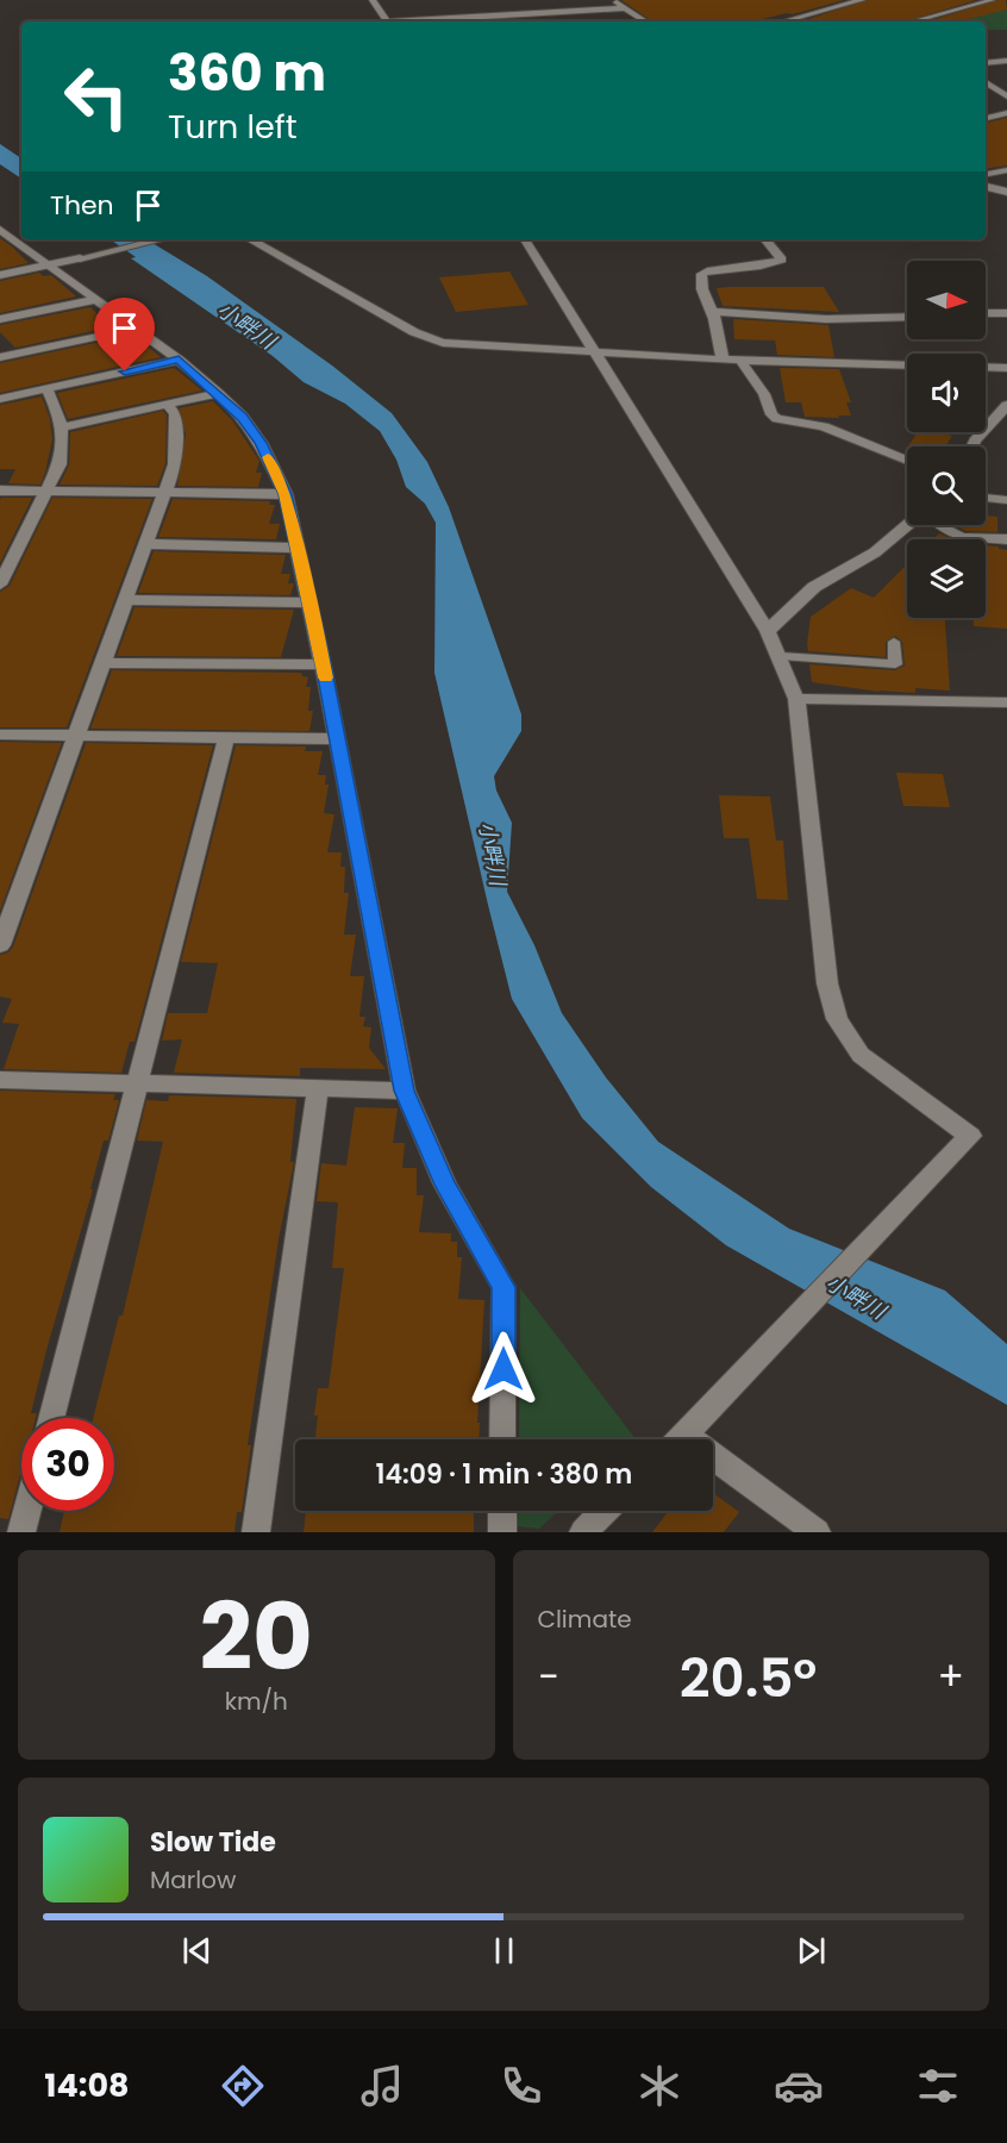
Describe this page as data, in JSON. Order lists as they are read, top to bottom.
{
  "water": ["小畔川"],
  "north": "right",
  "page": {
    "turn": ["360 m", "Turn left"],
    "then": "Then",
    "limit": "30",
    "trip": "14:09 · 1 min · 380 m",
    "tile": [
      ["20", "km/h"],
      "Climate"
    ],
    "heat": ["−", "20.5°", "+"],
    "song": ["Slow Tide", "Marlow"],
    "tabs": "14:08"
  }
}
